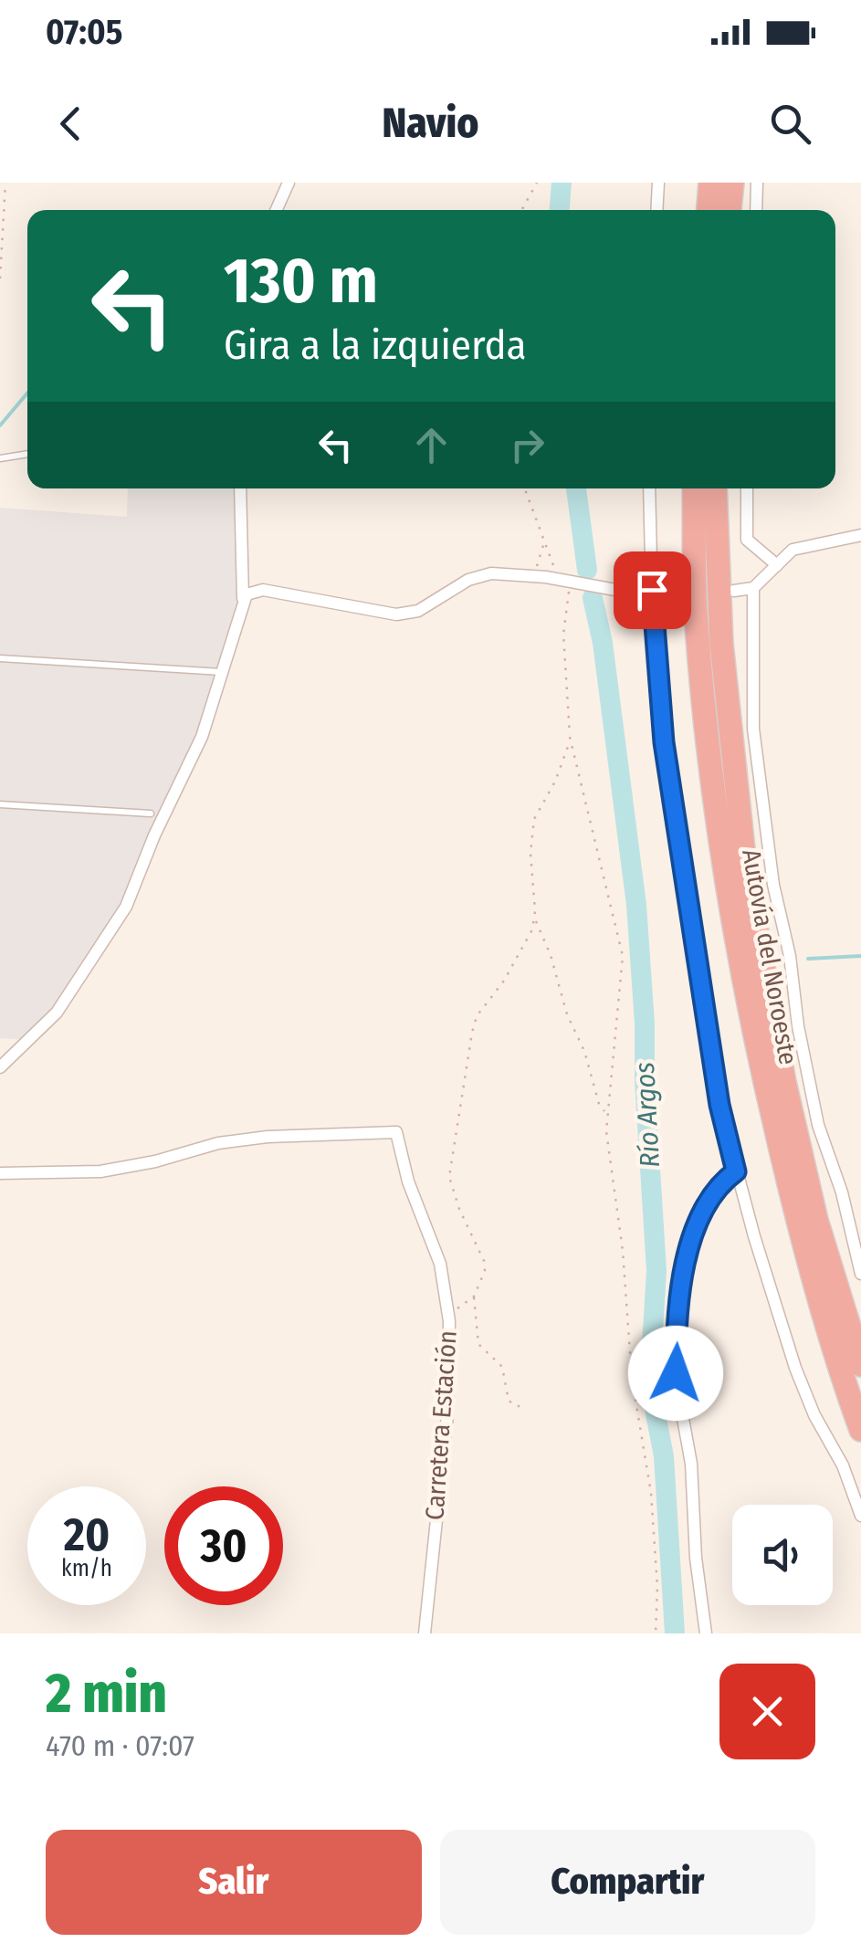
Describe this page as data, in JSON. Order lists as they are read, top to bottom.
{
  "streets": {
    "highway": ["Autovía del Noroeste"],
    "street": ["Carretera Estación"]
  },
  "water": ["Río Argos"],
  "page": {
    "status": "07:05",
    "header": "Navio",
    "turn": ["130 m", "Gira a la izquierda"],
    "speed": "20 km/h",
    "limit": "30",
    "heading": ["2 min", "470 m · 07:07"],
    "buttons": ["Salir", "Compartir"]
  }
}
